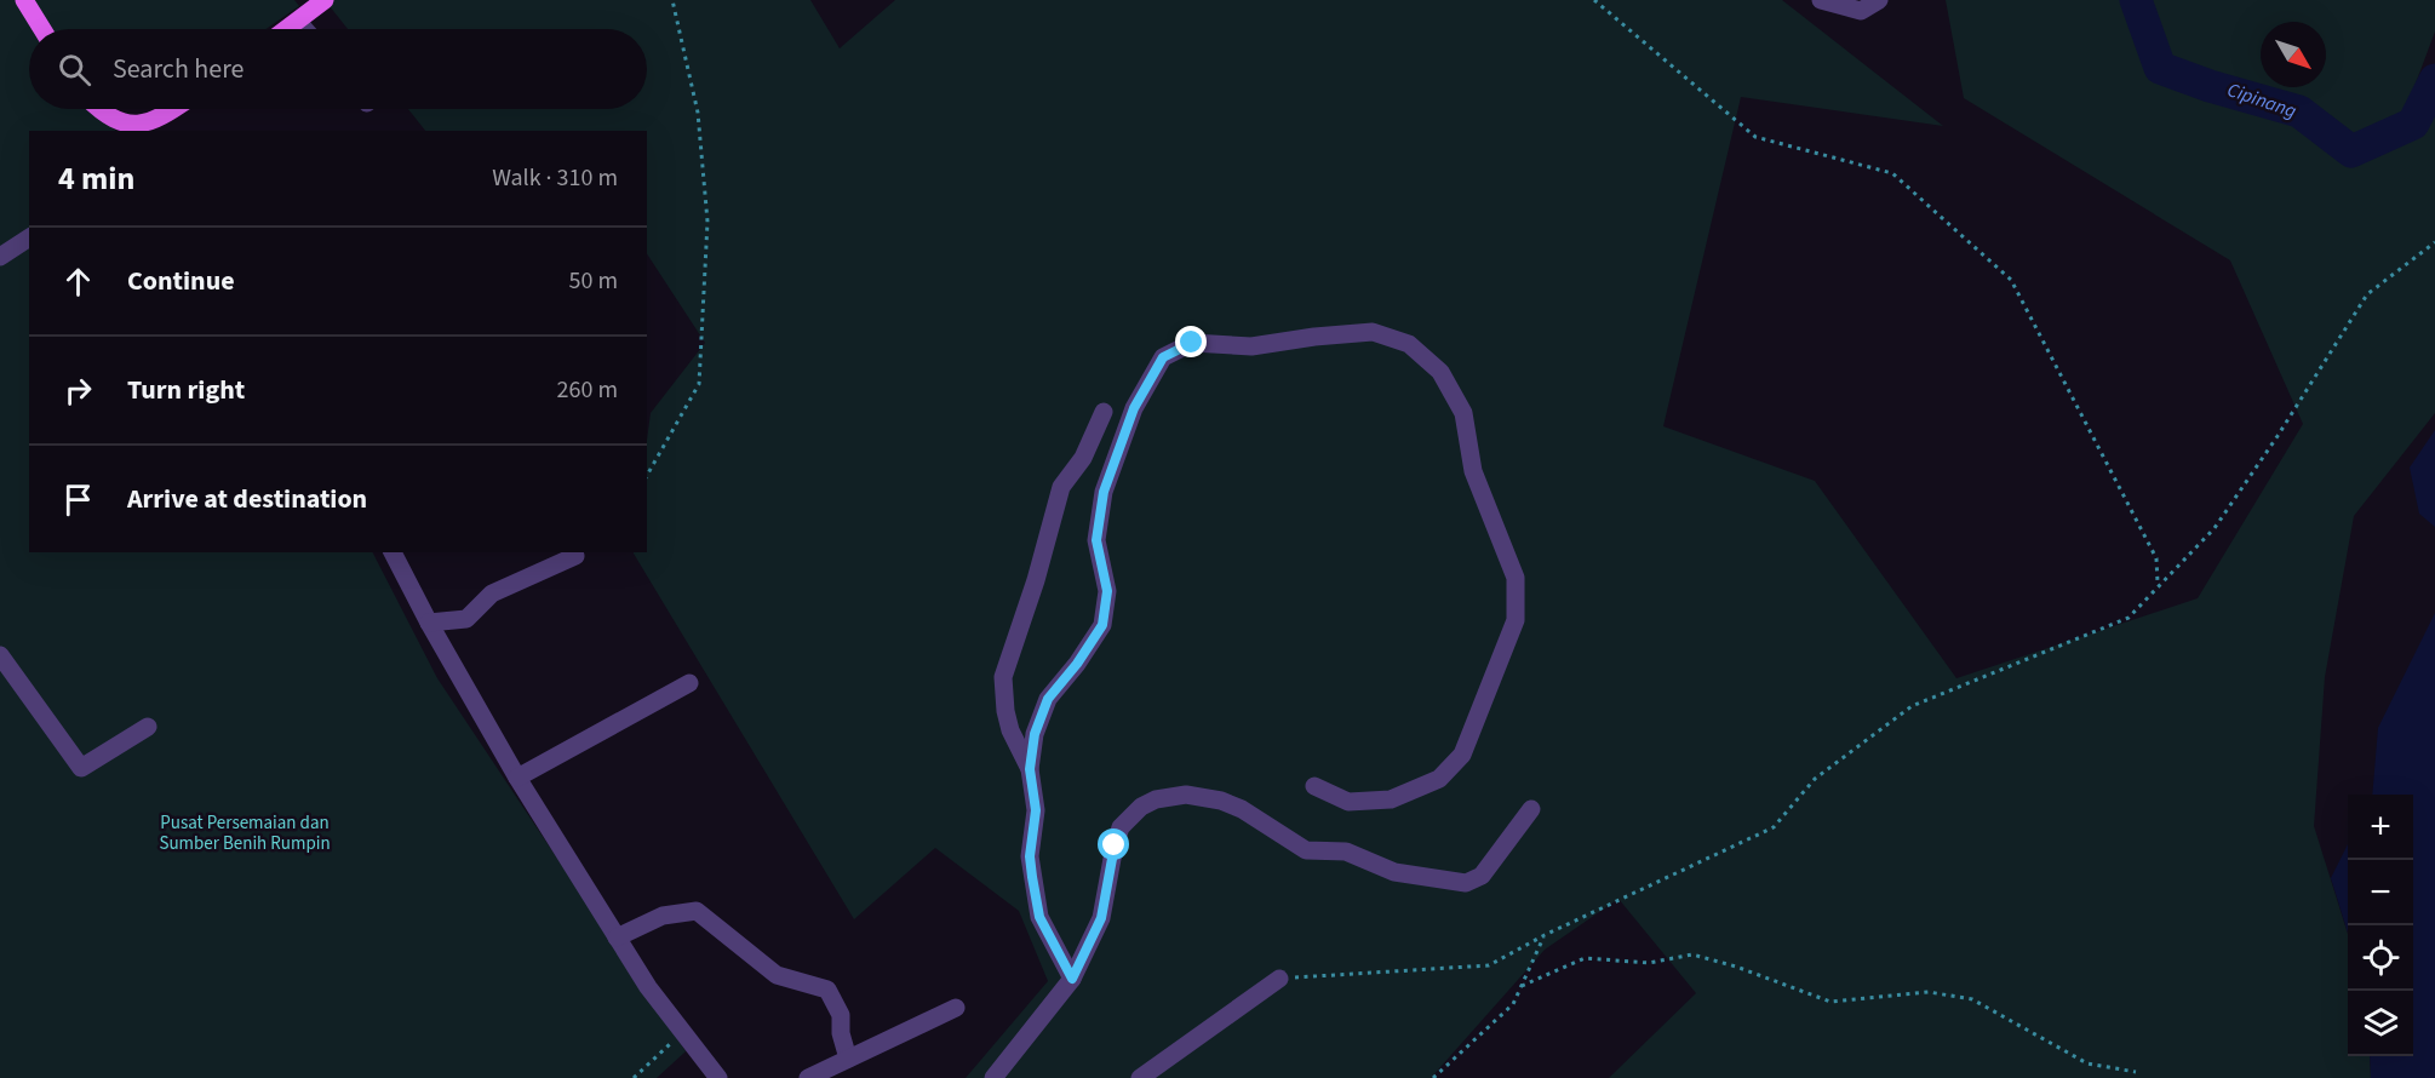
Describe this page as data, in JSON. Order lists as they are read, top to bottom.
{
  "water": ["Cipinang"],
  "parks": ["Pusat Persemaian dan Sumber Benih Rumpin"],
  "north": "bottom right",
  "page": {
    "search": "Search here",
    "heading": ["4 min", "Walk · 310 m"],
    "list": [
      ["Continue", "50 m"],
      ["Turn right", "260 m"],
      "Arrive at destination"
    ],
    "map_buttons": ["+", "−"]
  }
}
